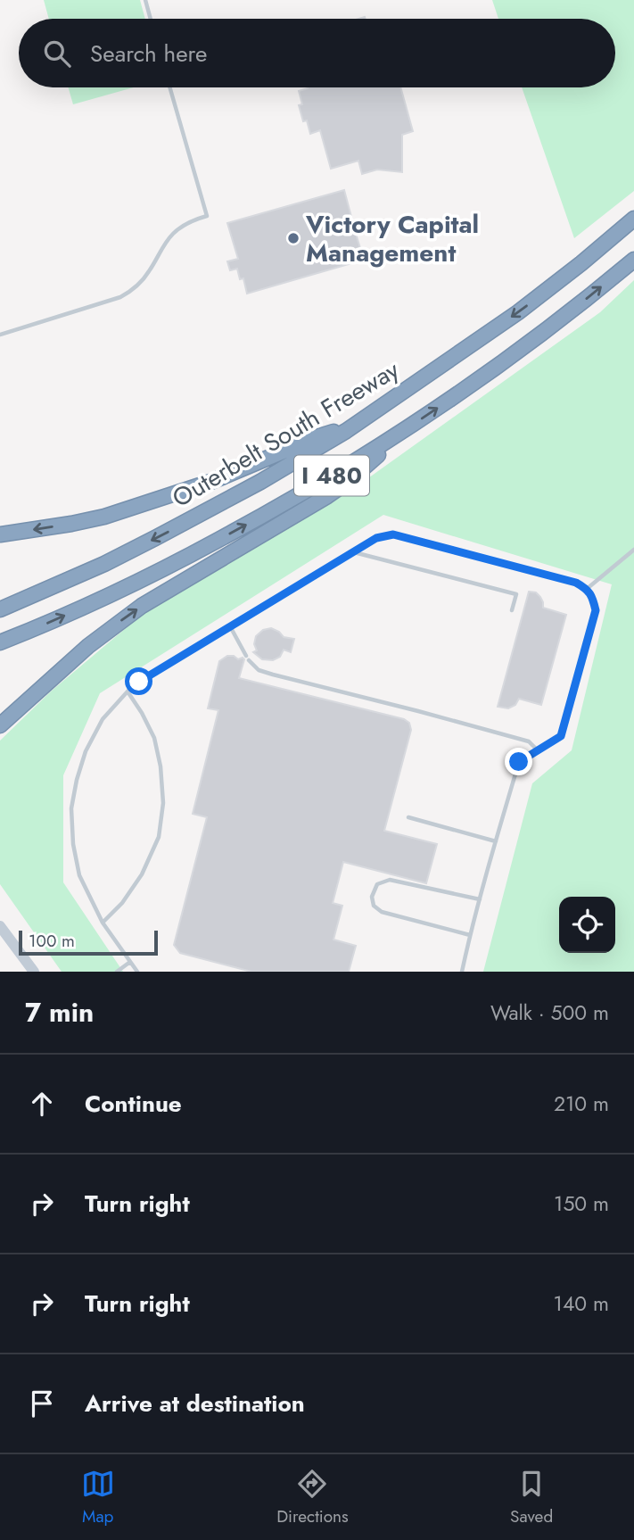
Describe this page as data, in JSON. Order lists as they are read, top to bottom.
{
  "streets": {
    "highway": ["Outerbelt South Freeway", "I 480"]
  },
  "places": ["Victory Capital Management"],
  "scale_bar": "100 m",
  "page": {
    "search": "Search here",
    "scale": "100 m",
    "heading": ["7 min", "Walk · 500 m"],
    "list": [
      ["Continue", "210 m"],
      ["Turn right", "150 m"],
      ["Turn right", "140 m"],
      "Arrive at destination"
    ],
    "nav": ["Map", "Directions", "Saved"]
  }
}
